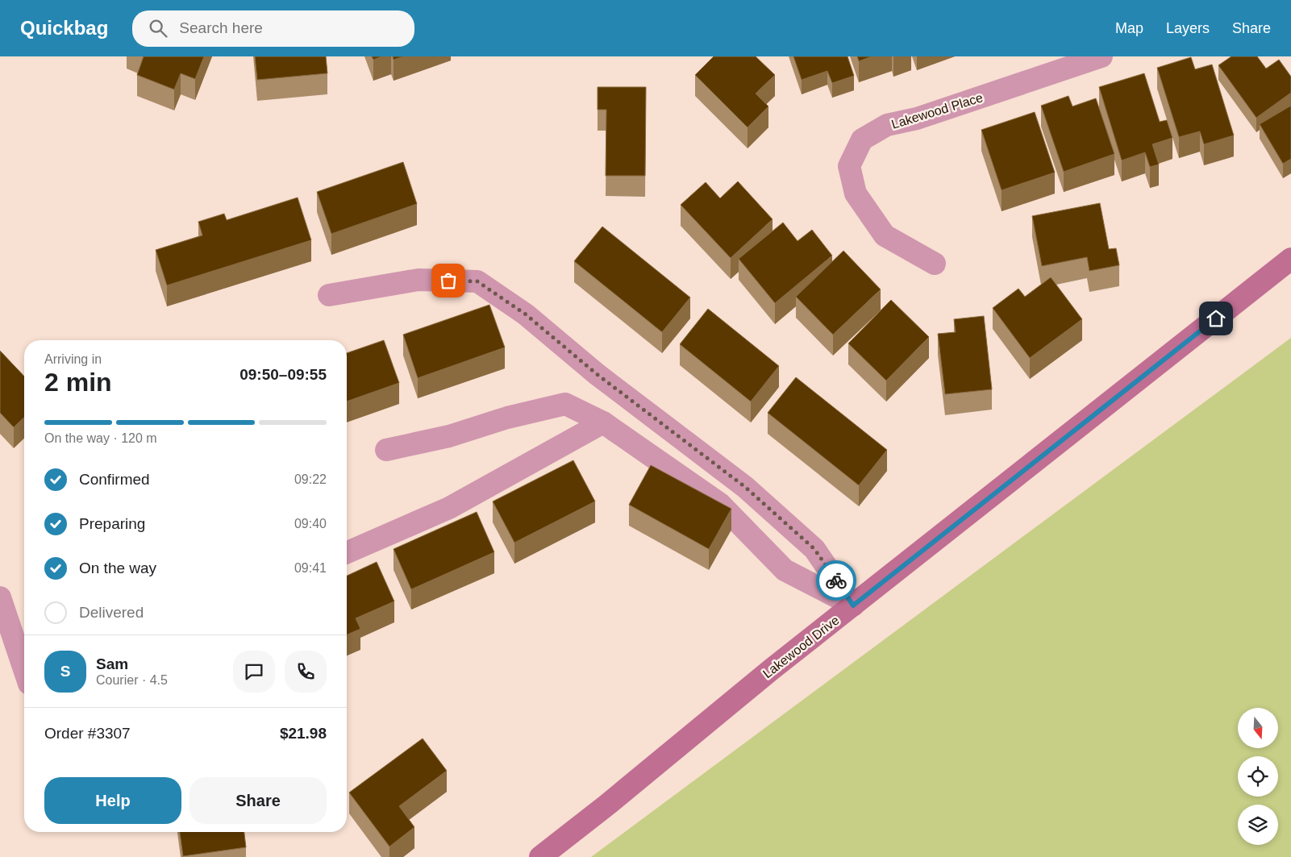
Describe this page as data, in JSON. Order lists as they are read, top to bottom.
{
  "streets": {
    "street": ["Lakewood Place", "Lakewood Drive"]
  },
  "north": "bottom",
  "page": {
    "header": "Quickbag",
    "search": "Search here",
    "nav": ["Map", "Layers", "Share"],
    "heading": ["2 min", "Arriving in", "09:50–09:55"],
    "panel": [
      "Sam",
      "Courier · 4.5",
      "Order #3307",
      "$21.98"
    ],
    "bar": "On the way · 120 m",
    "list": [
      ["Confirmed", "09:22"],
      ["Preparing", "09:40"],
      ["On the way", "09:41"],
      "Delivered"
    ],
    "round": "S",
    "buttons": ["Help", "Share"]
  }
}
